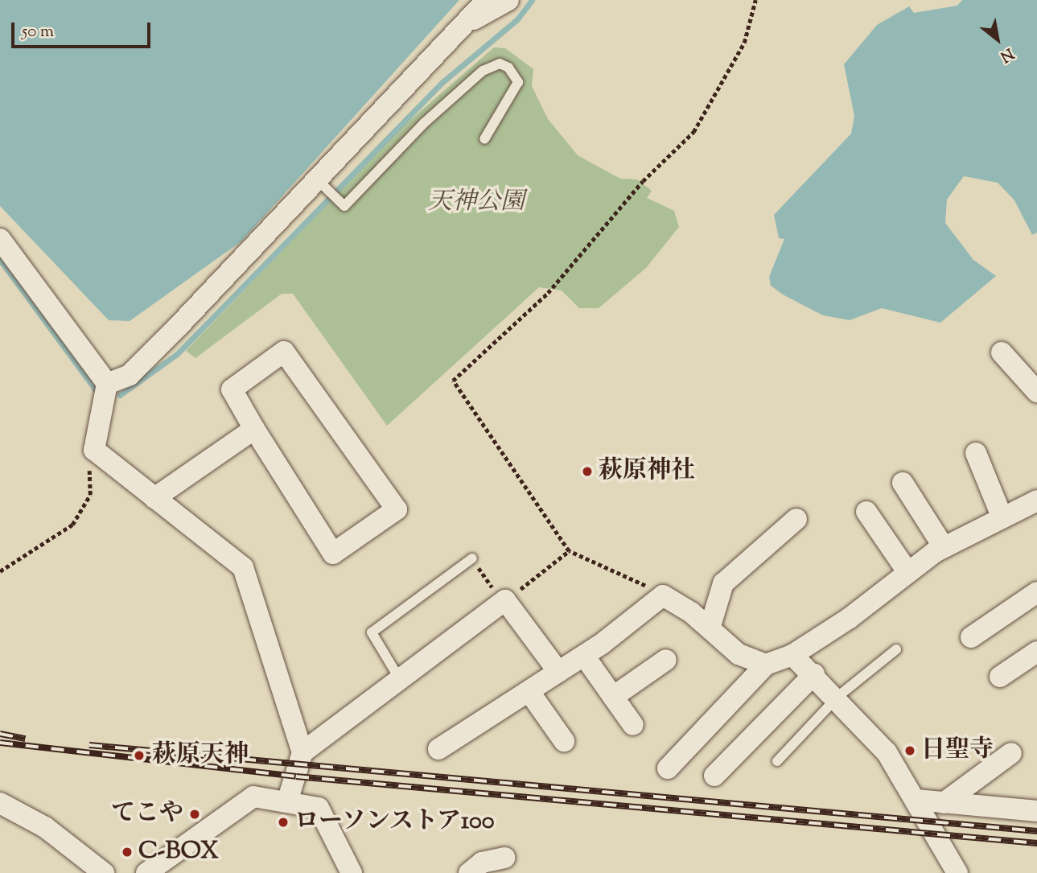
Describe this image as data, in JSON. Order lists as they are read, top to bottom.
{
  "parks": ["天神公園"],
  "places": [
    "萩原神社",
    "日聖寺",
    "萩原天神",
    "てこや",
    "ローソンストア100",
    "C-BOX"
  ],
  "scale_bar": "50 m",
  "north": "bottom right"
}
